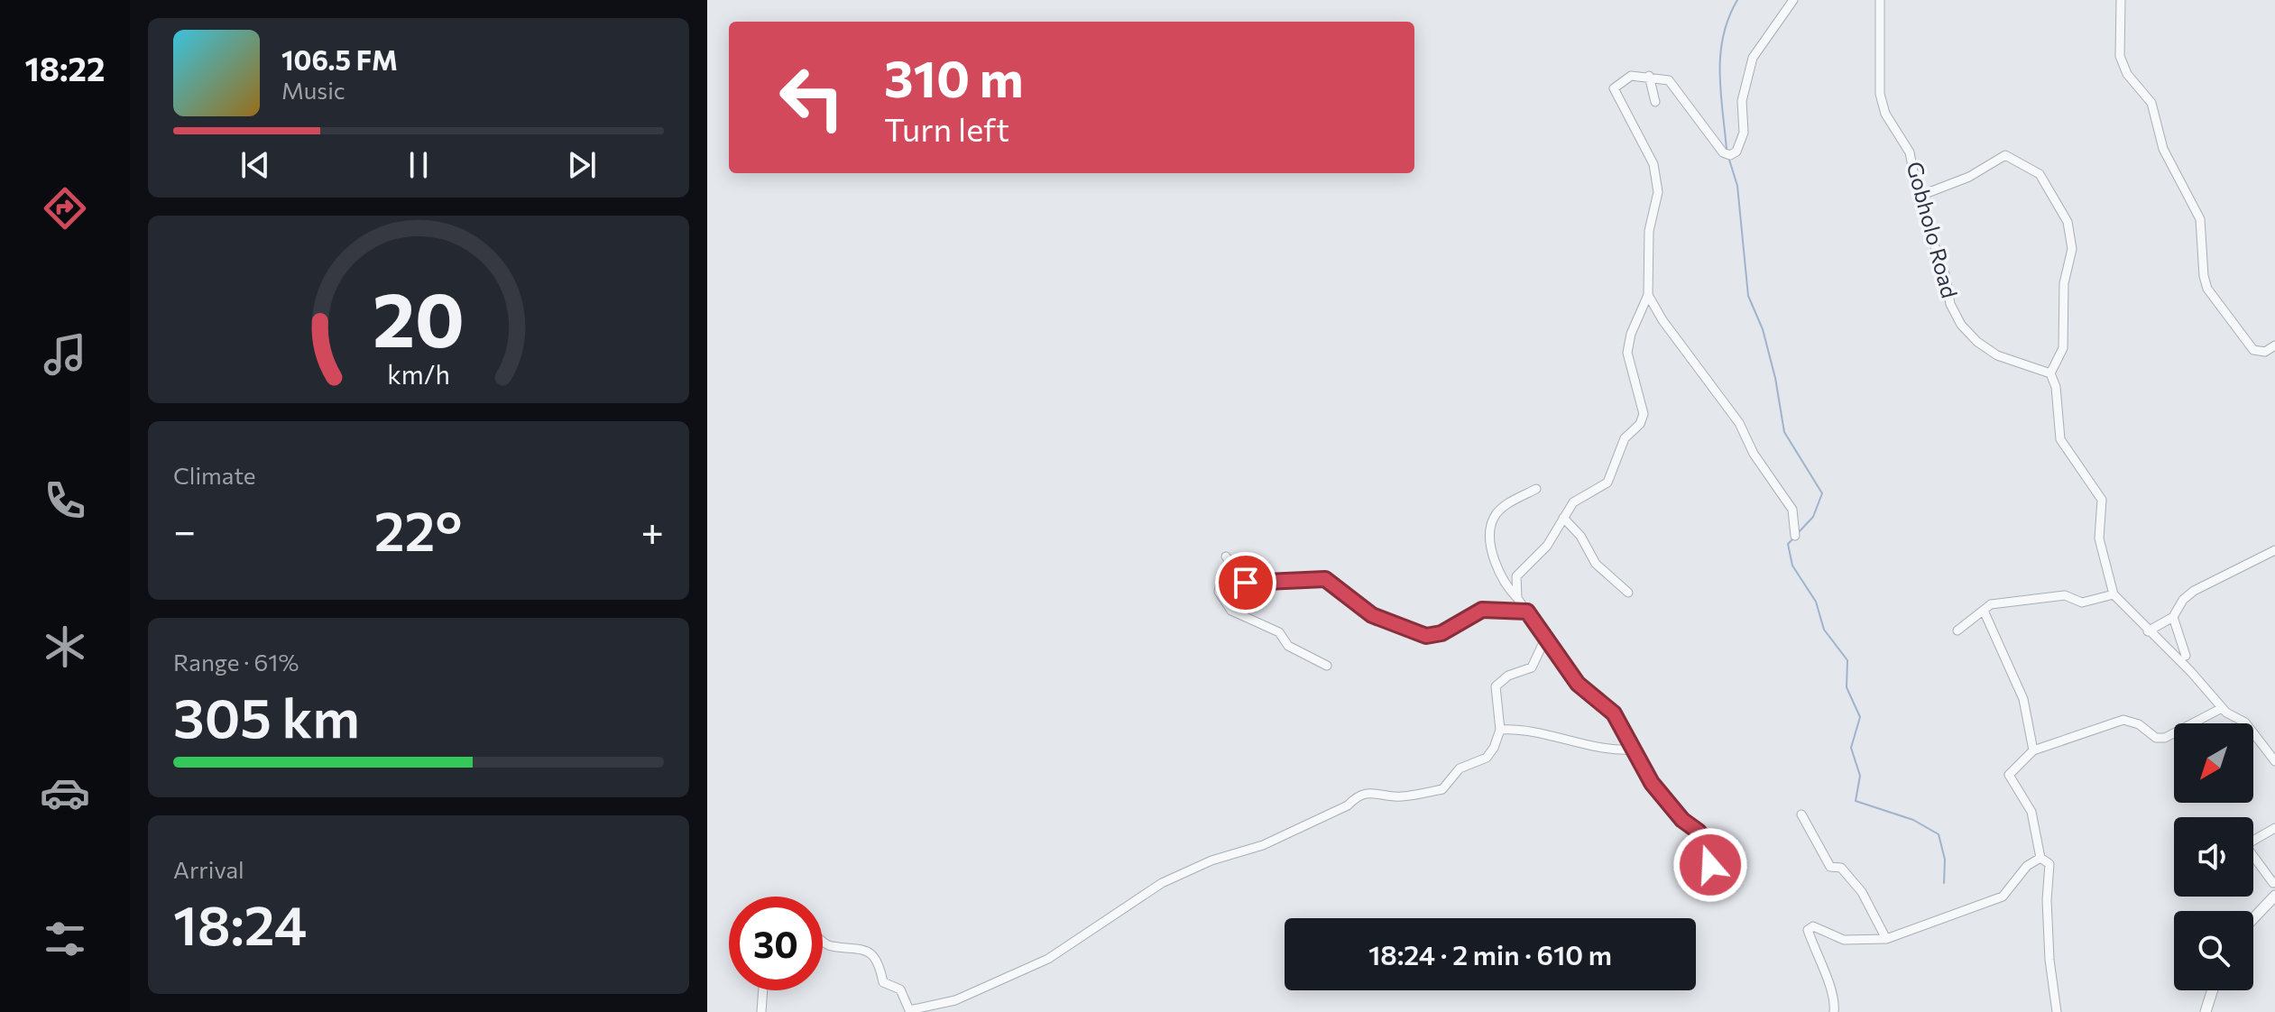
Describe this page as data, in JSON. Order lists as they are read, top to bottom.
{
  "streets": {
    "street": ["Gobholo Road"]
  },
  "north": "bottom left",
  "page": {
    "tabs": "18:22",
    "turn": ["310 m", "Turn left"],
    "song": ["106.5 FM", "Music"],
    "tile": [
      "Climate",
      ["Range · 61%", "305 km"],
      ["Arrival", "18:24"]
    ],
    "heat": ["−", "22°", "+"],
    "limit": "30",
    "trip": "18:24 · 2 min · 610 m",
    "gauge": ["20", "km/h"]
  }
}
